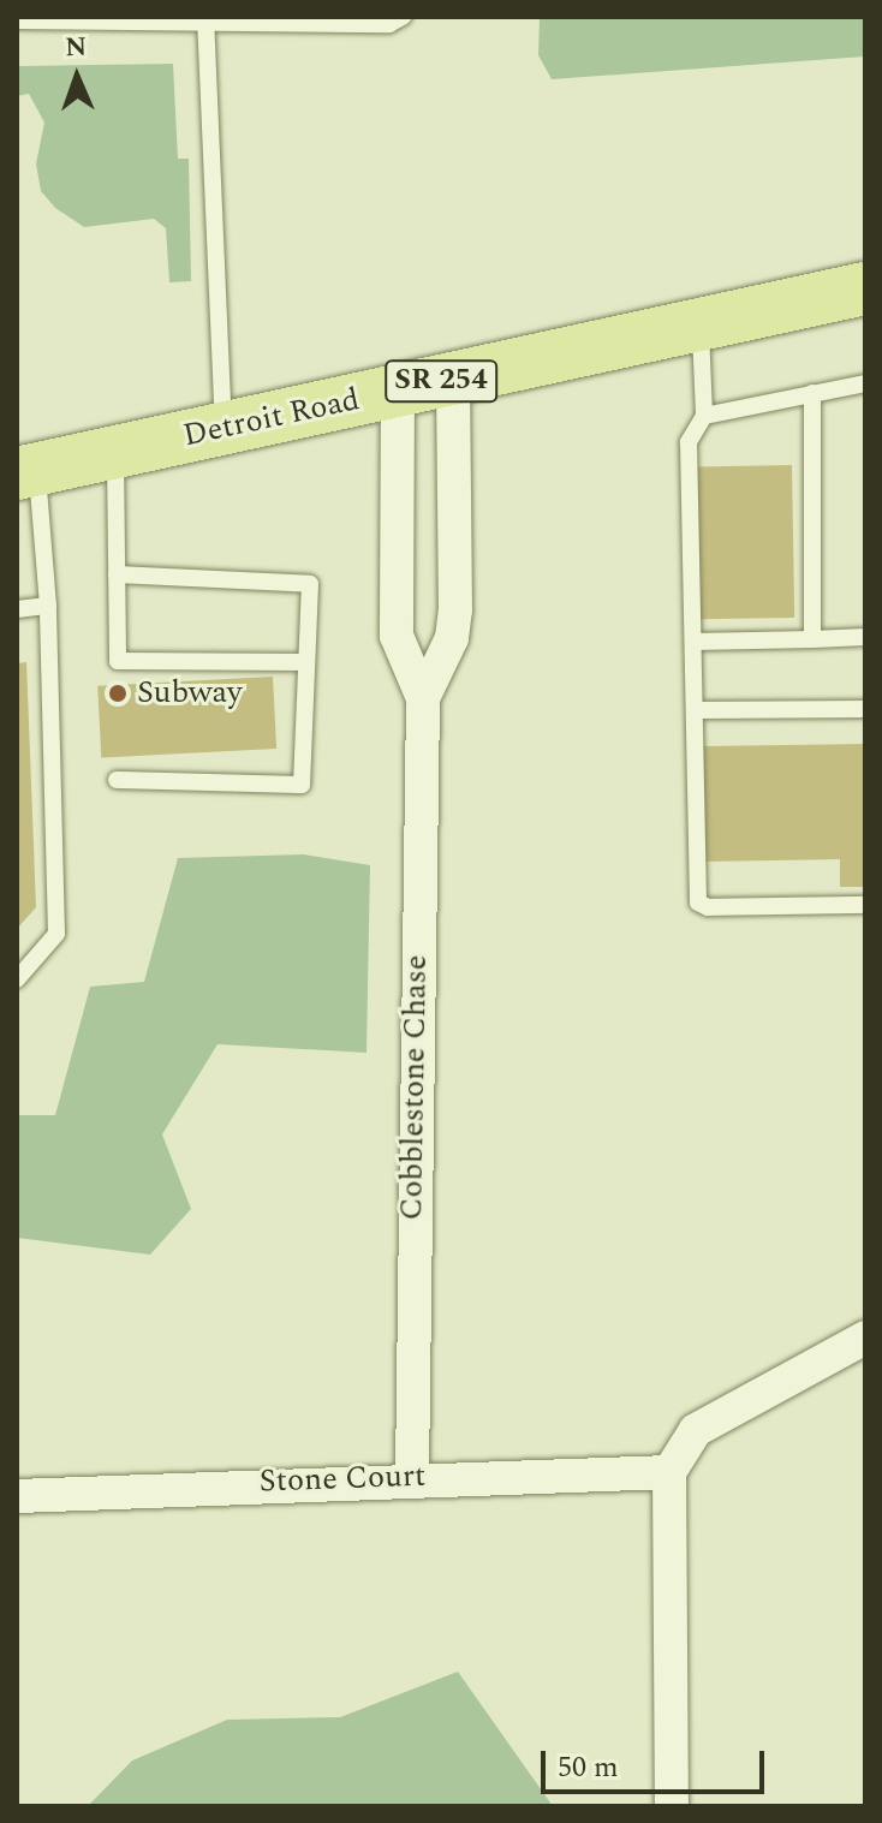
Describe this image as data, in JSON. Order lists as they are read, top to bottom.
{
  "streets": {
    "main road": ["SR 254", "Detroit Road"],
    "street": ["Cobblestone Chase", "Stone Court"]
  },
  "crossings": [
    ["Detroit Road", "Cobblestone Chase"],
    ["Cobblestone Chase", "Stone Court"]
  ],
  "places": ["Subway"],
  "scale_bar": "50 m",
  "north": "top"
}
